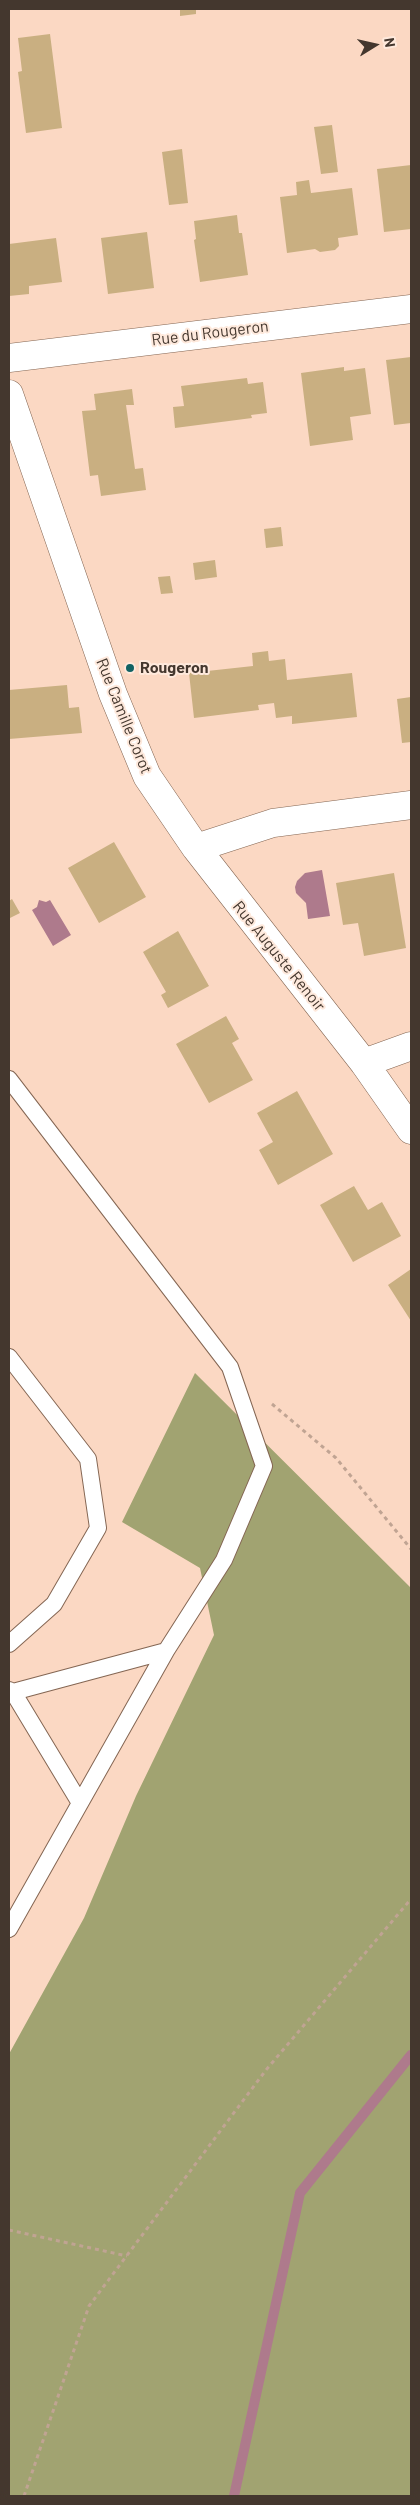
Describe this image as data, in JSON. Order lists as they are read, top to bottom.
{
  "streets": {
    "street": ["Rue du Rougeron", "Rue Camille Corot", "Rue Auguste Renoir"]
  },
  "crossings": [
    ["Rue Camille Corot", "Rue Auguste Renoir"]
  ],
  "places": ["Rougeron"],
  "north": "right"
}
